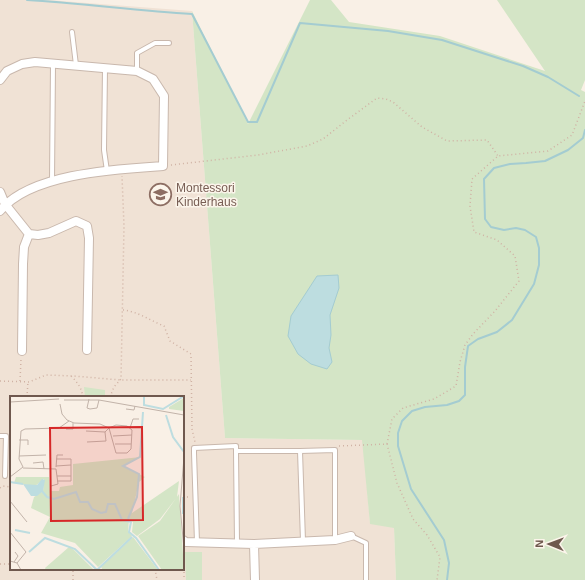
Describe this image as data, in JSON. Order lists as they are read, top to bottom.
{
  "places": {
    "school or university": ["Montessori Kinderhaus"]
  },
  "north": "left"
}
